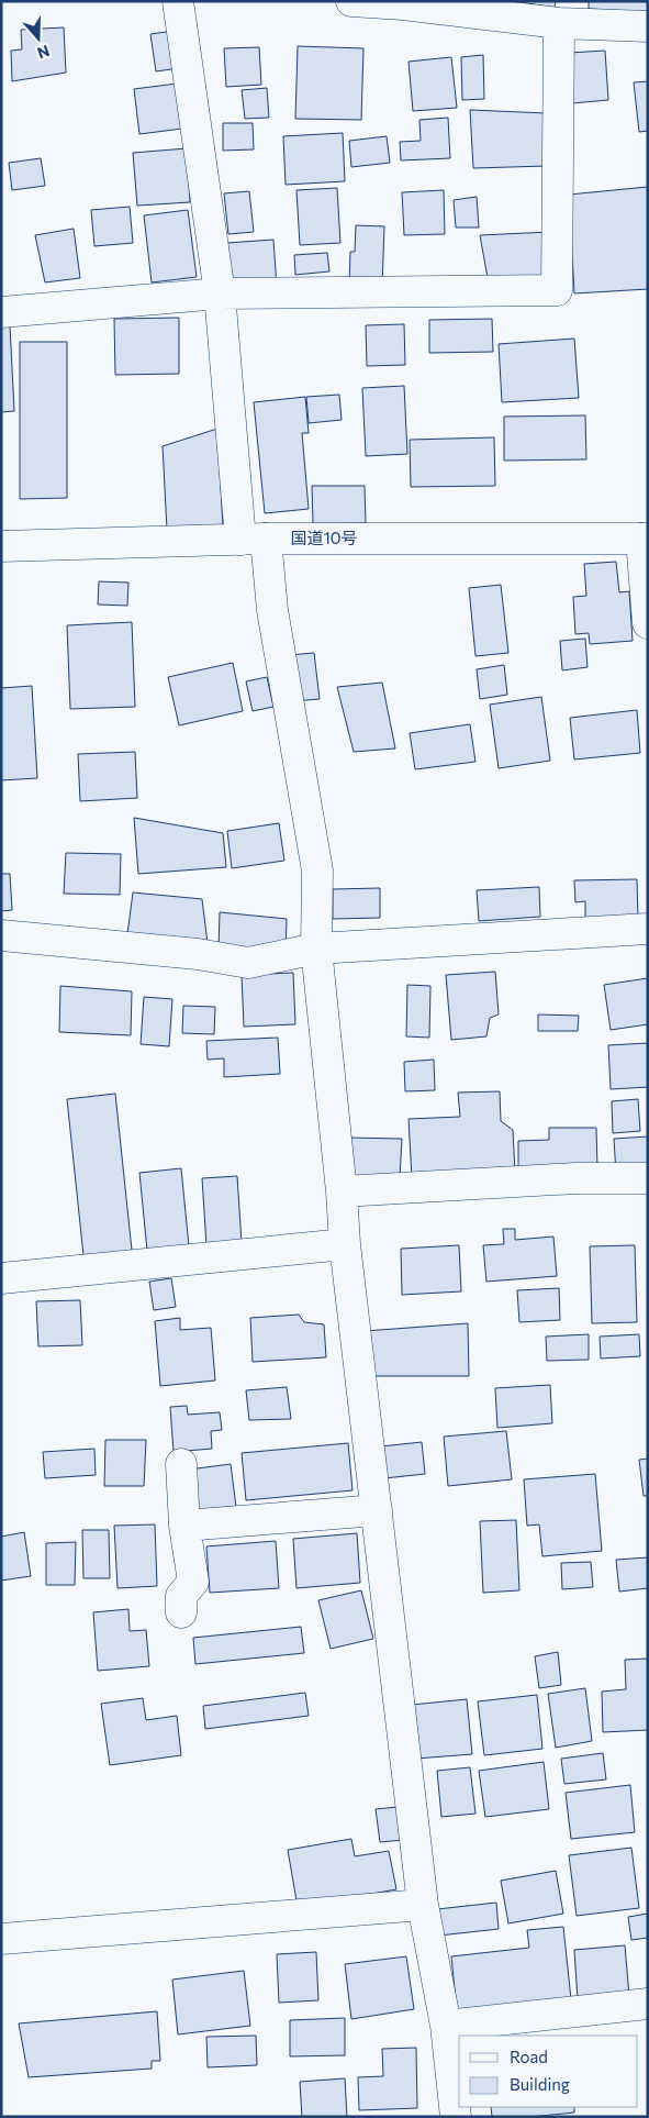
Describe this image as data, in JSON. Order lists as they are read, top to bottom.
{
  "streets": {
    "main road": ["国道10号"]
  },
  "legend": ["Road", "Building"],
  "north": "bottom"
}
